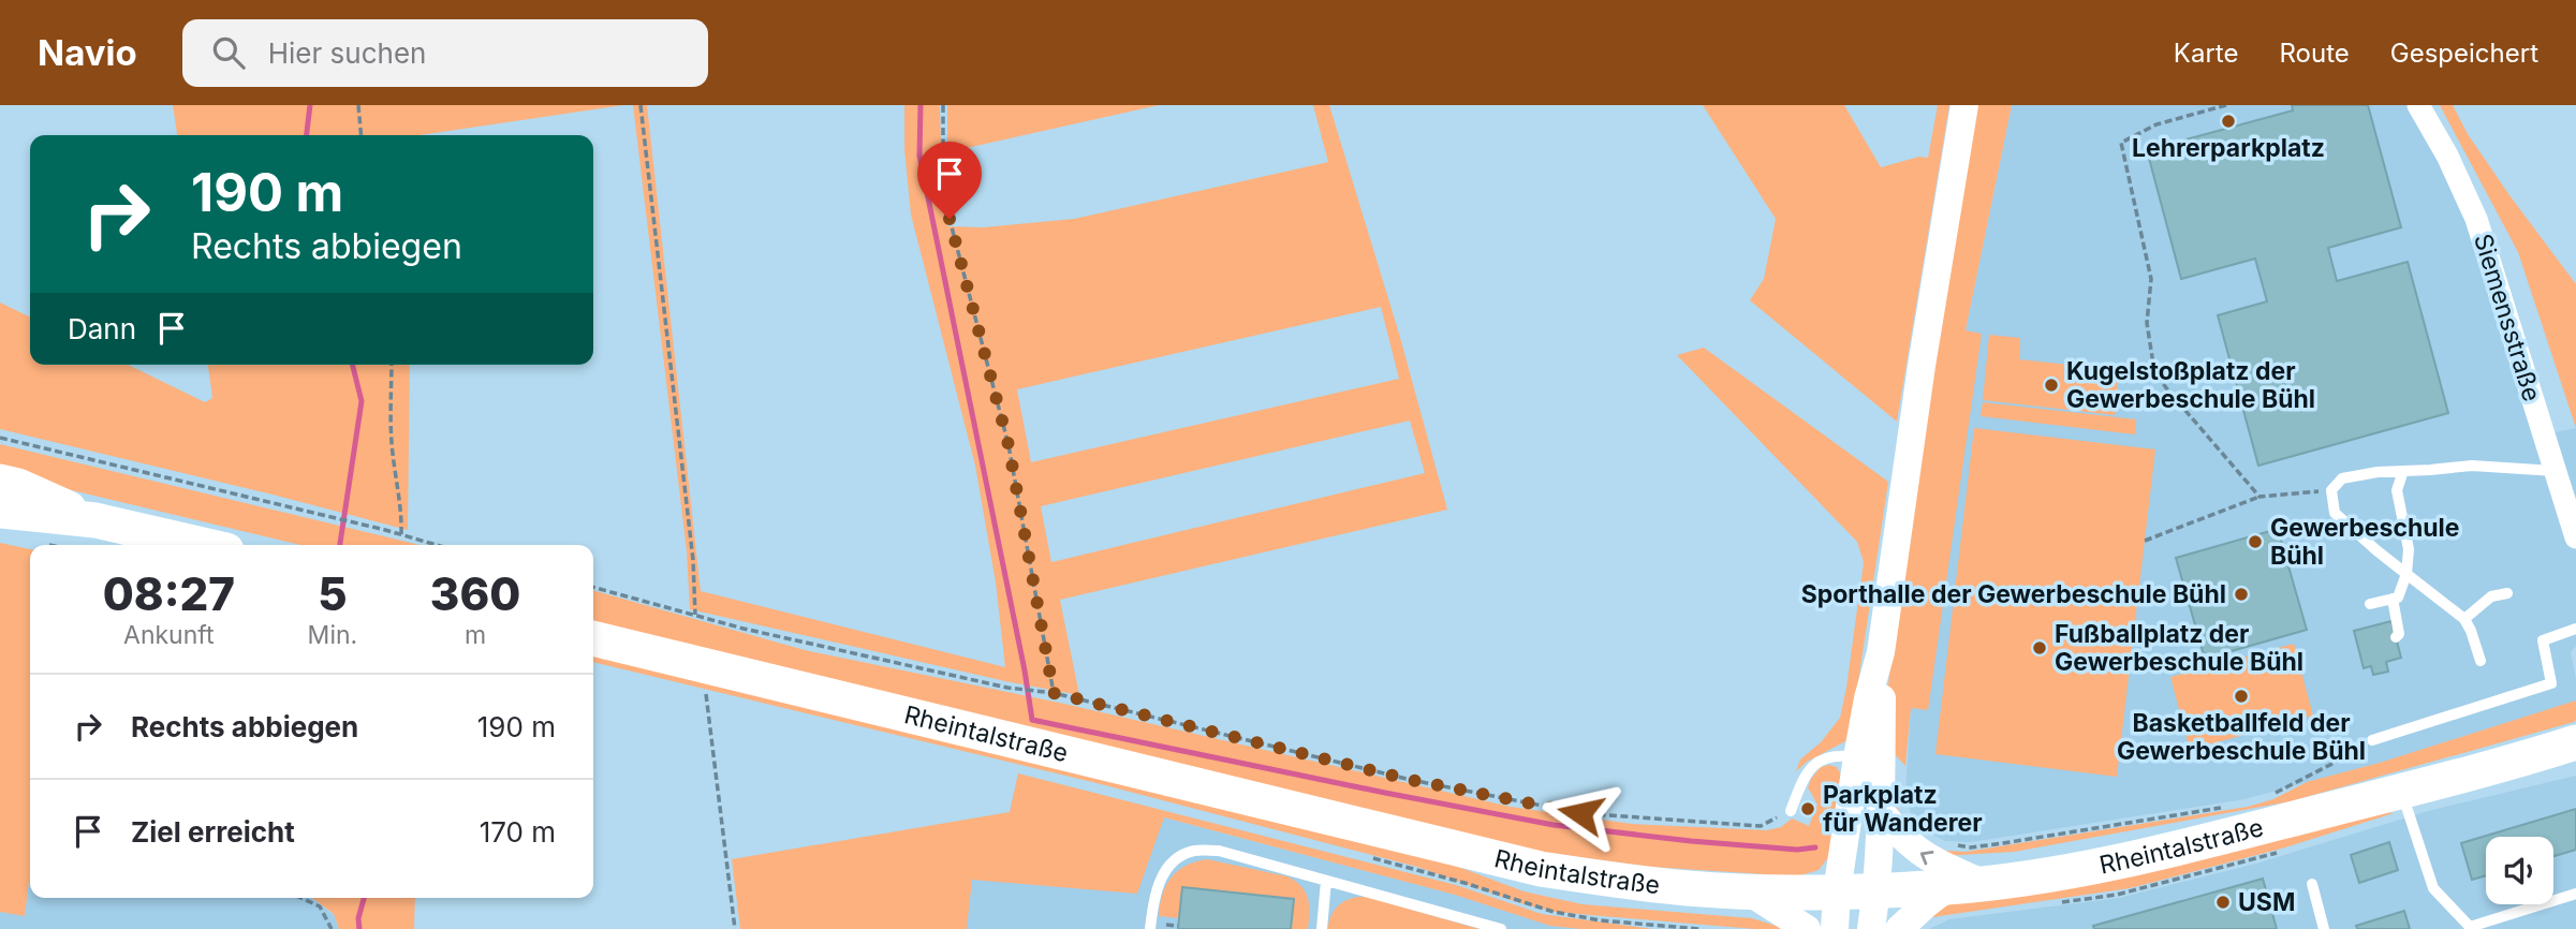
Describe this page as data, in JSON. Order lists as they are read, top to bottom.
{
  "streets": {
    "main road": ["Rheintalstraße"],
    "street": ["Siemensstraße"]
  },
  "places": [
    "Lehrerparkplatz",
    "Kugelstoßplatz der Gewerbeschule Bühl",
    "Gewerbeschule Bühl",
    "Sporthalle der Gewerbeschule Bühl",
    "Fußballplatz der Gewerbeschule Bühl",
    "Basketballfeld der Gewerbeschule Bühl",
    "Parkplatz für Wanderer",
    "USM"
  ],
  "page": {
    "header": "Navio",
    "search": "Hier suchen",
    "nav": ["Karte", "Route", "Gespeichert"],
    "turn": ["190 m", "Rechts abbiegen"],
    "then": "Dann",
    "eta": [
      "08:27",
      "Ankunft",
      "5",
      "Min.",
      "360",
      "m"
    ],
    "list": [
      {
        "name": "Rechts abbiegen",
        "value": "190 m"
      },
      {
        "name": "Ziel erreicht",
        "value": "170 m"
      }
    ]
  }
}
